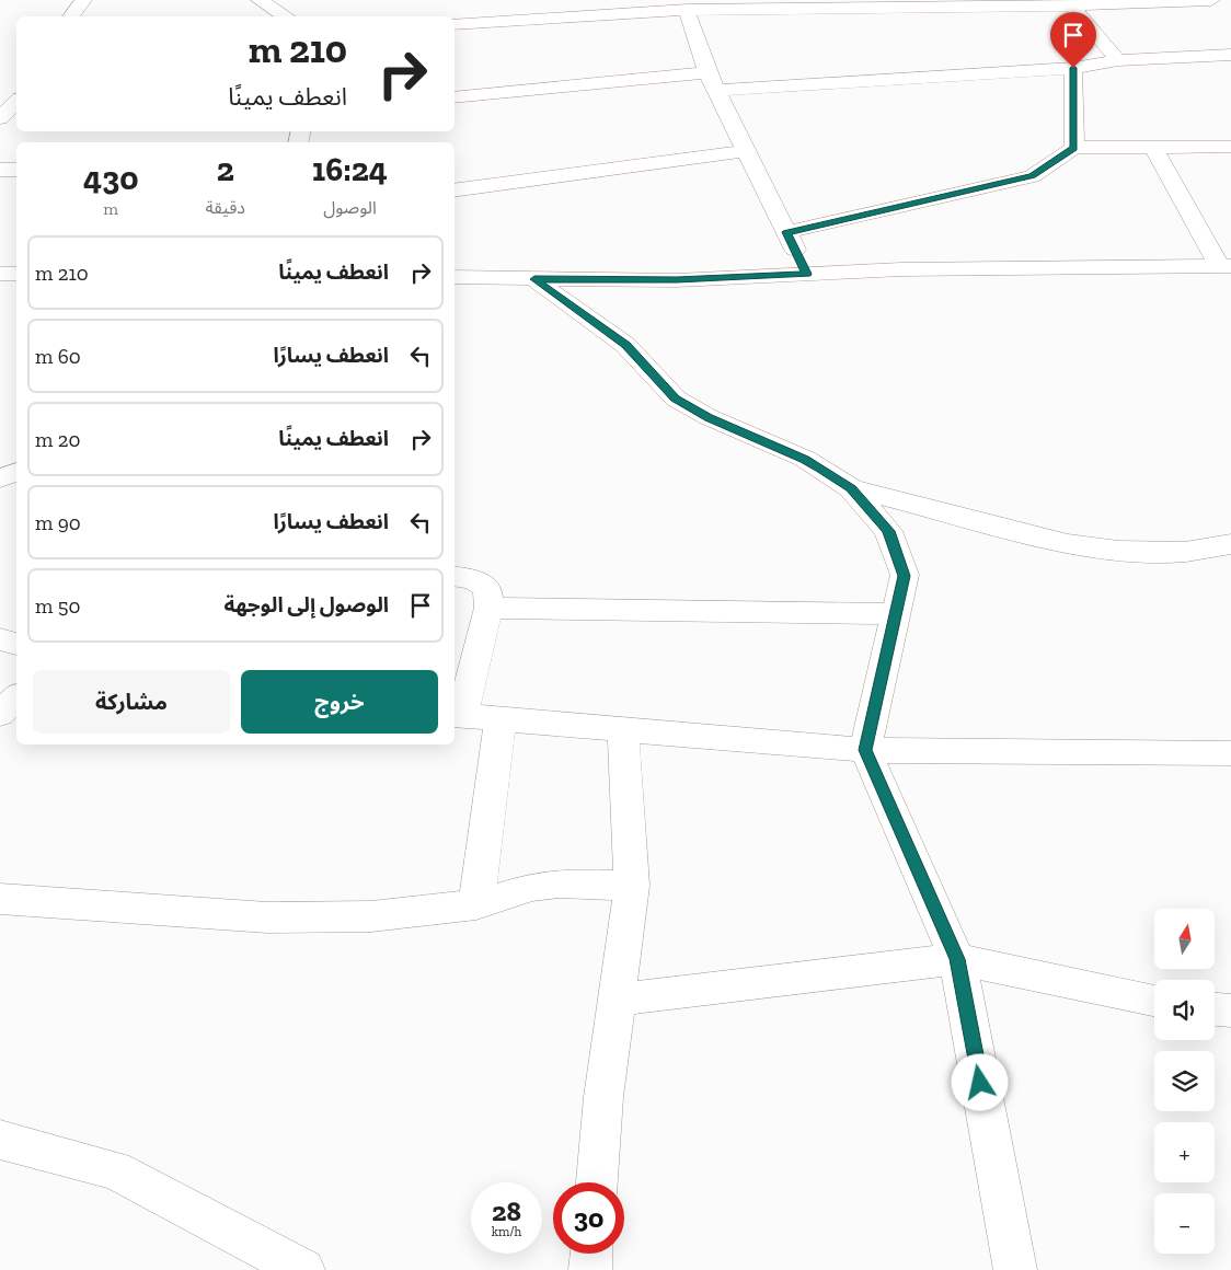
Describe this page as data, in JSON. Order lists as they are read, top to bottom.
{
  "north": "top",
  "page": {
    "turn": ["210 m", "انعطف يمينًا"],
    "eta": [
      "16:24",
      "الوصول",
      "2",
      "دقيقة",
      "430",
      "m"
    ],
    "list": [
      {
        "name": "انعطف يمينًا",
        "value": "210 m"
      },
      {
        "name": "انعطف يسارًا",
        "value": "60 m"
      },
      {
        "name": "انعطف يمينًا",
        "value": "20 m"
      },
      {
        "name": "انعطف يسارًا",
        "value": "90 m"
      },
      {
        "name": "الوصول إلى الوجهة",
        "value": "50 m"
      }
    ],
    "buttons": ["خروج", "مشاركة"],
    "map_buttons": ["+", "−"],
    "speed": "28 km/h",
    "limit": "30"
  }
}
